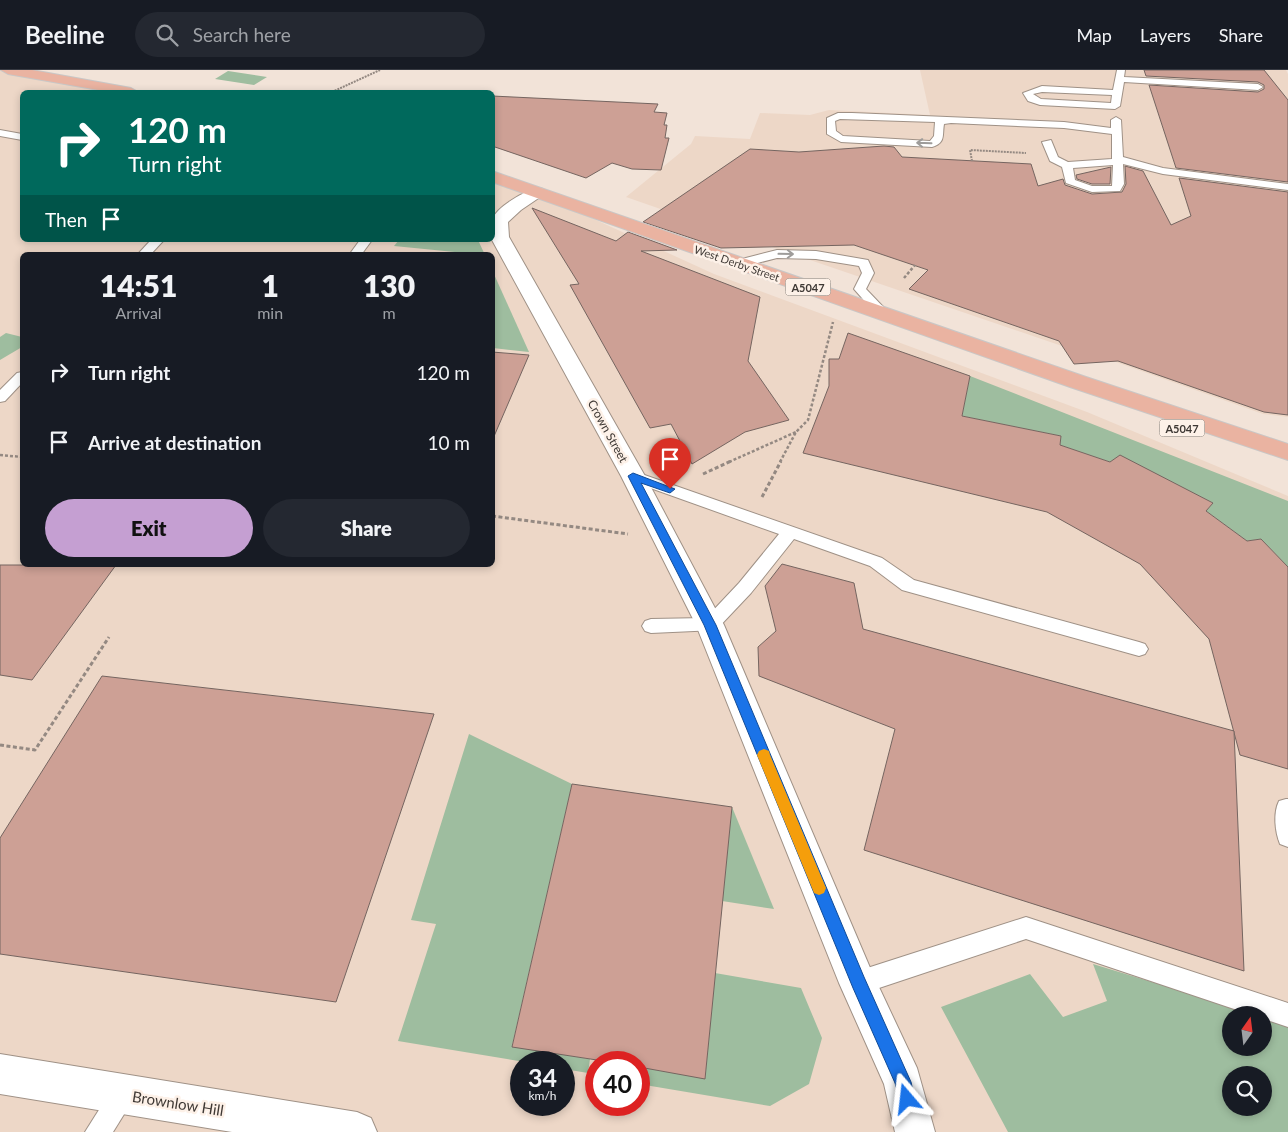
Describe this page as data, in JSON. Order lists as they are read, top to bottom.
{
  "streets": {
    "main road": ["West Derby Street", "A5047"],
    "street": ["Crown Street", "Brownlow Hill"]
  },
  "crossings": [
    ["West Derby Street", "A5047"],
    ["West Derby Street", "Crown Street"],
    ["A5047", "Crown Street"]
  ],
  "north": "top",
  "page": {
    "header": "Beeline",
    "search": "Search here",
    "nav": ["Map", "Layers", "Share"],
    "turn": ["120 m", "Turn right"],
    "then": "Then",
    "eta": [
      "14:51",
      "Arrival",
      "1",
      "min",
      "130",
      "m"
    ],
    "list": [
      {
        "name": "Turn right",
        "value": "120 m"
      },
      {
        "name": "Arrive at destination",
        "value": "10 m"
      }
    ],
    "buttons": ["Exit", "Share"],
    "speed": "34 km/h",
    "limit": "40"
  }
}
